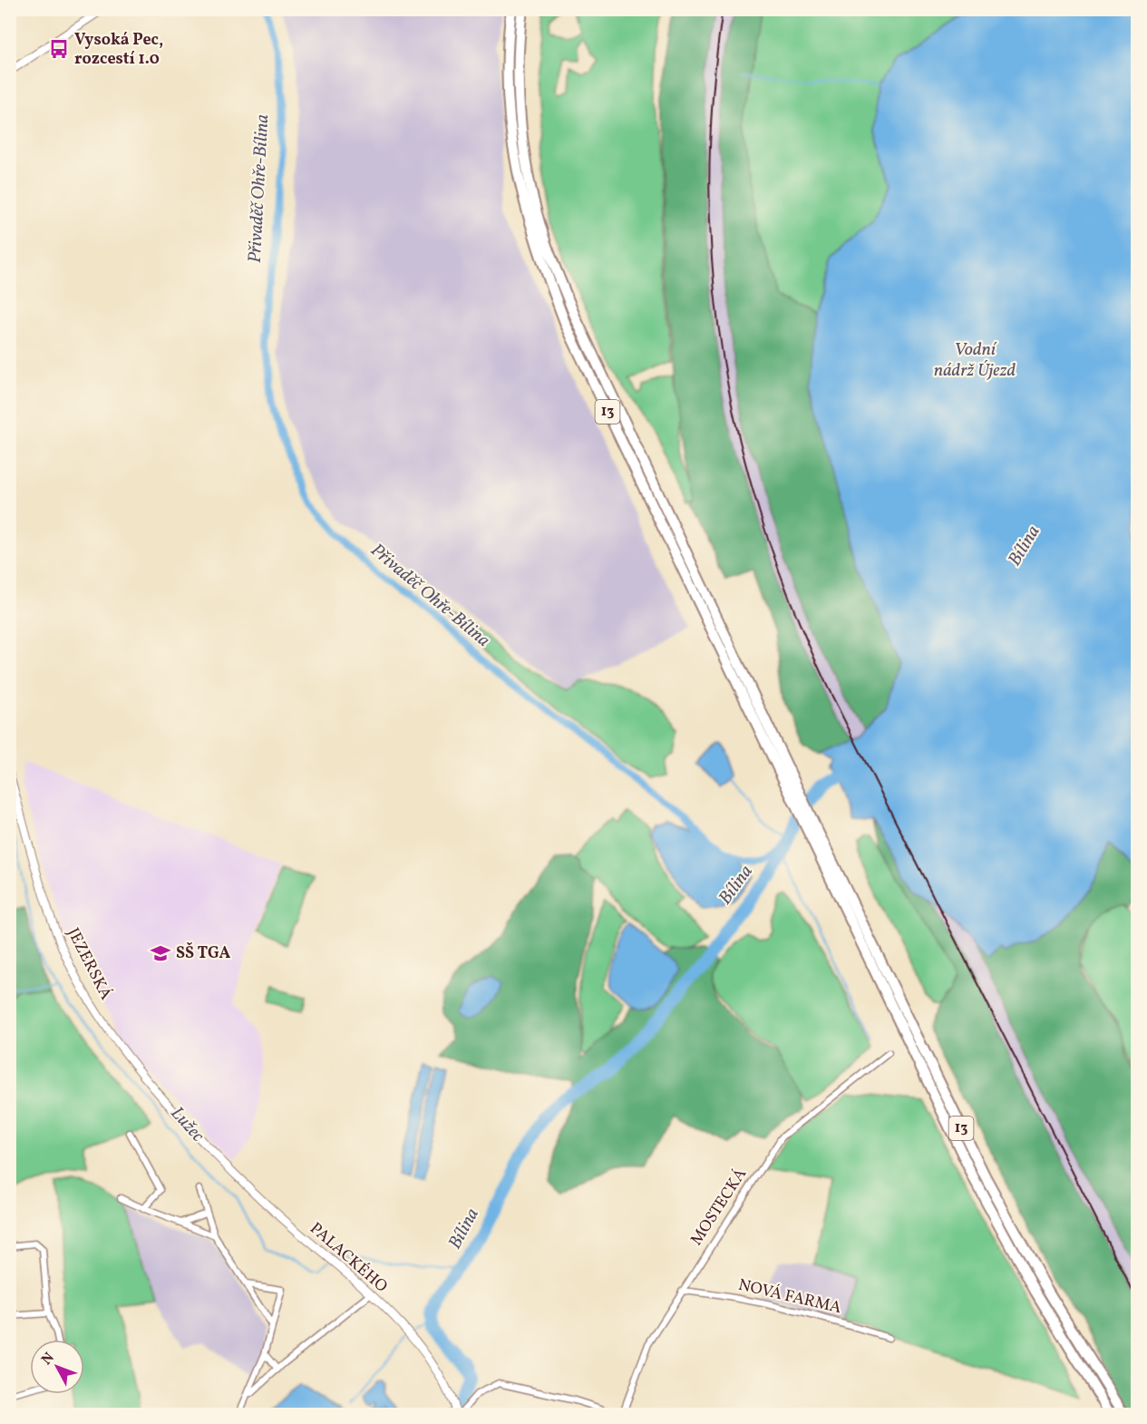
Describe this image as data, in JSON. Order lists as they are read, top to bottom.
{
  "streets": {
    "highway": ["13"],
    "street": [
      "JEZERSKÁ",
      "MOSTECKÁ",
      "PALACKÉHO",
      "NOVÁ FARMA"
    ]
  },
  "crossings": [
    ["JEZERSKÁ", "PALACKÉHO"],
    ["MOSTECKÁ", "NOVÁ FARMA"]
  ],
  "water": [
    "Přivaděč Ohře-Bílina",
    "Vodní nádrž Újezd",
    "Bílina",
    "Lužec"
  ],
  "places": {
    "bus stop": ["Vysoká Pec, rozcestí 1.0"],
    "school or university": ["SŠ TGA"]
  },
  "north": "top left"
}
